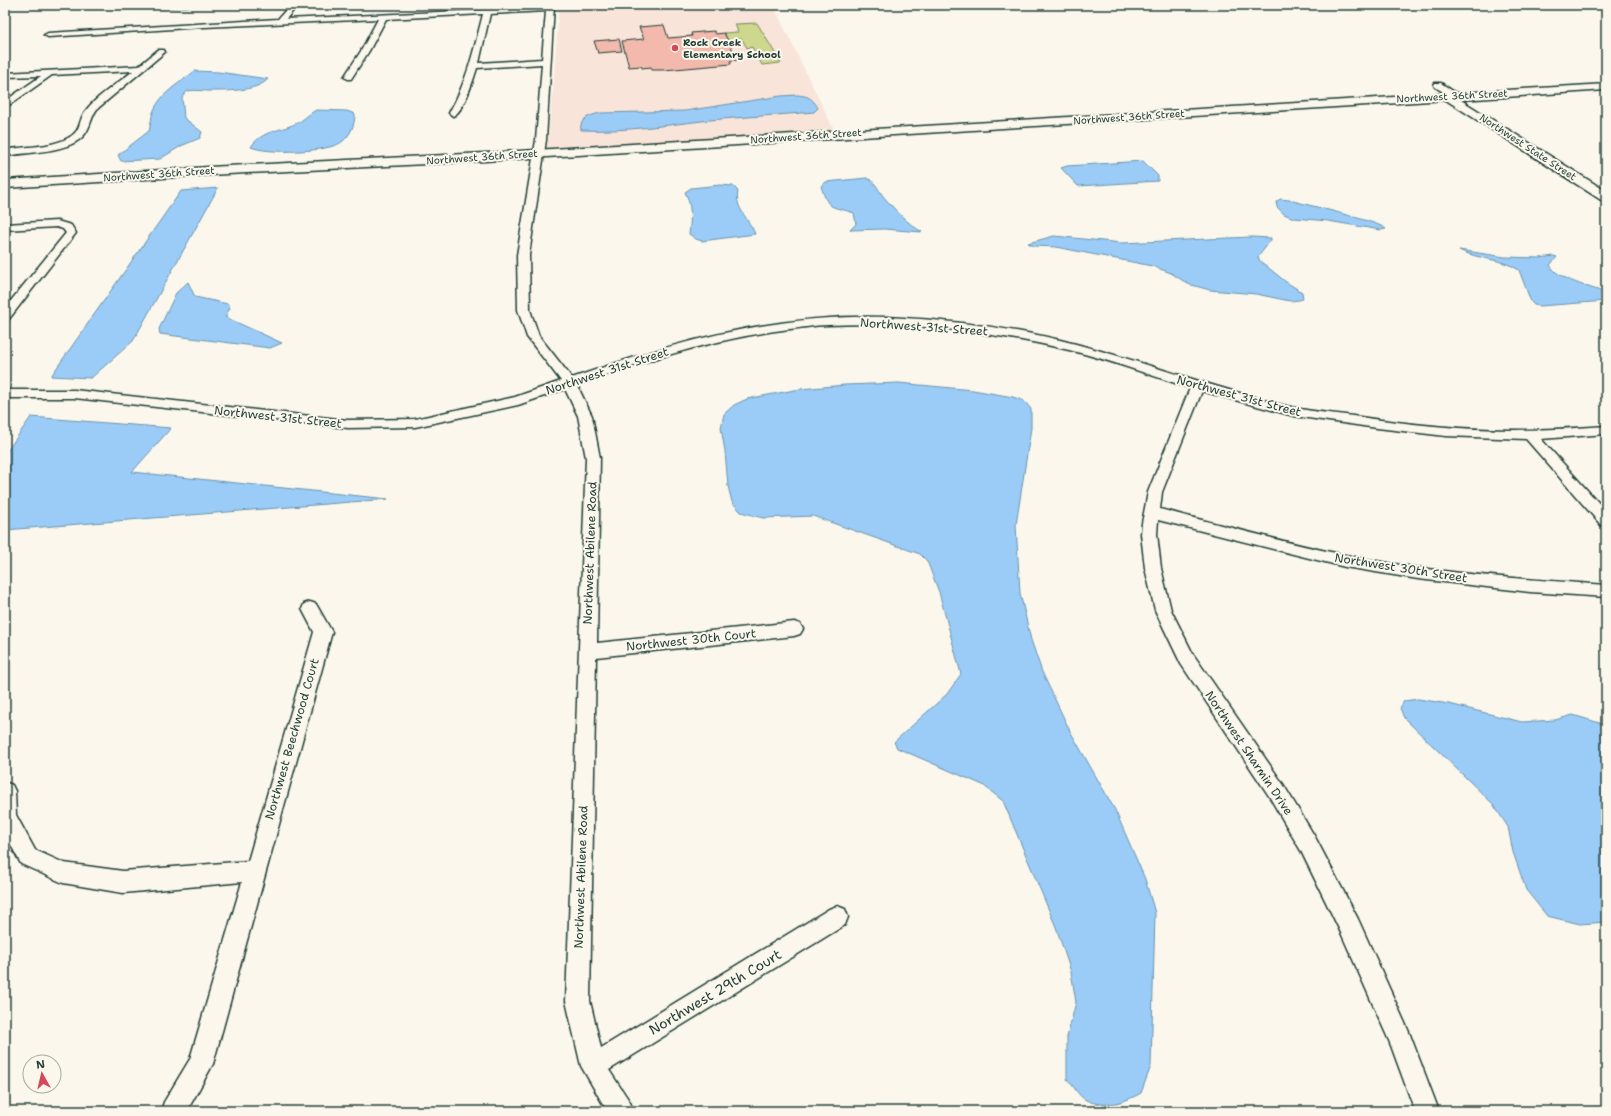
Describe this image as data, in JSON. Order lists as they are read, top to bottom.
{
  "streets": {
    "main road": ["Northwest 36th Street", "Northwest State Street"],
    "street": [
      "Northwest 31st Street",
      "Northwest Abilene Road",
      "Northwest 30th Street",
      "Northwest 30th Court",
      "Northwest Beechwood Court",
      "Northwest Sharmin Drive",
      "Northwest 29th Court"
    ]
  },
  "crossings": [
    ["Northwest 36th Street", "Northwest State Street"],
    ["Northwest 36th Street", "Northwest Abilene Road"],
    ["Northwest 31st Street", "Northwest Abilene Road"],
    ["Northwest 31st Street", "Northwest Sharmin Drive"],
    ["Northwest Abilene Road", "Northwest 30th Court"],
    ["Northwest Abilene Road", "Northwest 29th Court"],
    ["Northwest 30th Street", "Northwest Sharmin Drive"]
  ],
  "places": ["Rock Creek Elementary School"],
  "north": "top"
}
